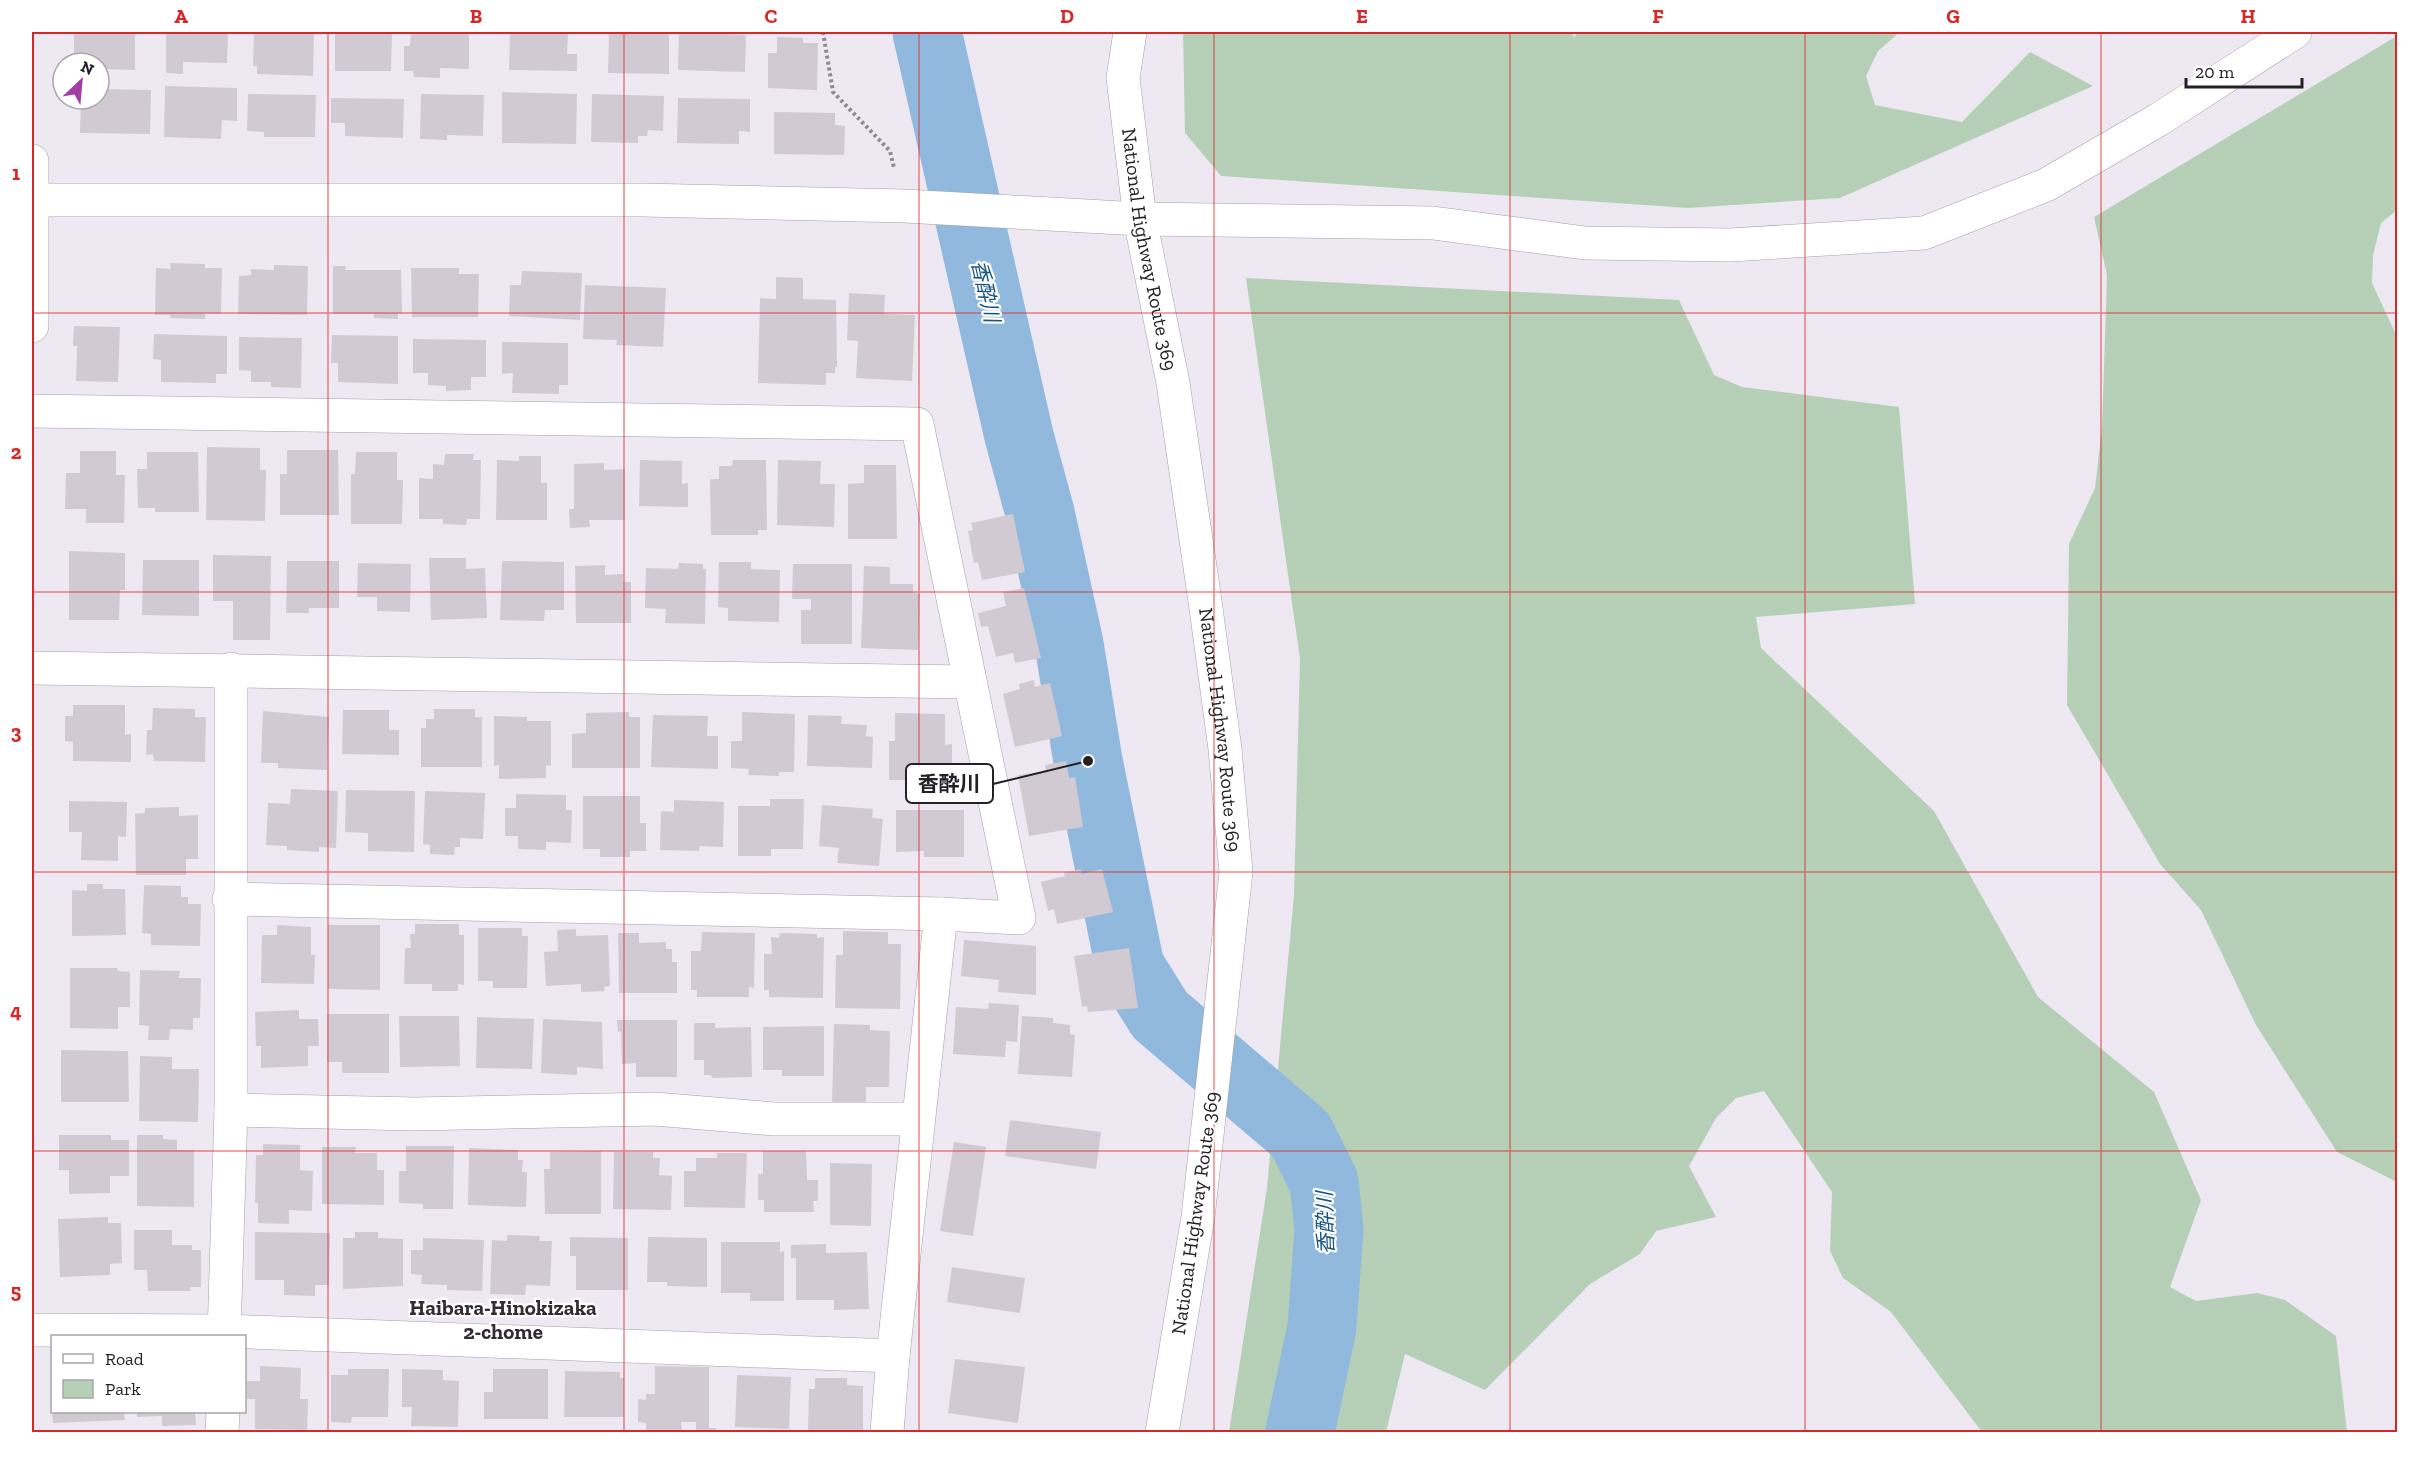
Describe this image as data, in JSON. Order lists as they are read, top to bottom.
{
  "streets": {
    "main road": ["National Highway Route 369"]
  },
  "districts": ["Haibara-Hinokizaka 2-chome"],
  "water": ["香酔川"],
  "places": ["香酔川"],
  "legend": ["Road", "Park"],
  "scale_bar": "20 m",
  "north": "top right",
  "grid": {
    "columns": [
      "A",
      "B",
      "C",
      "D",
      "E",
      "F",
      "G",
      "H"
    ],
    "rows": [
      "1",
      "2",
      "3",
      "4",
      "5"
    ]
  }
}
